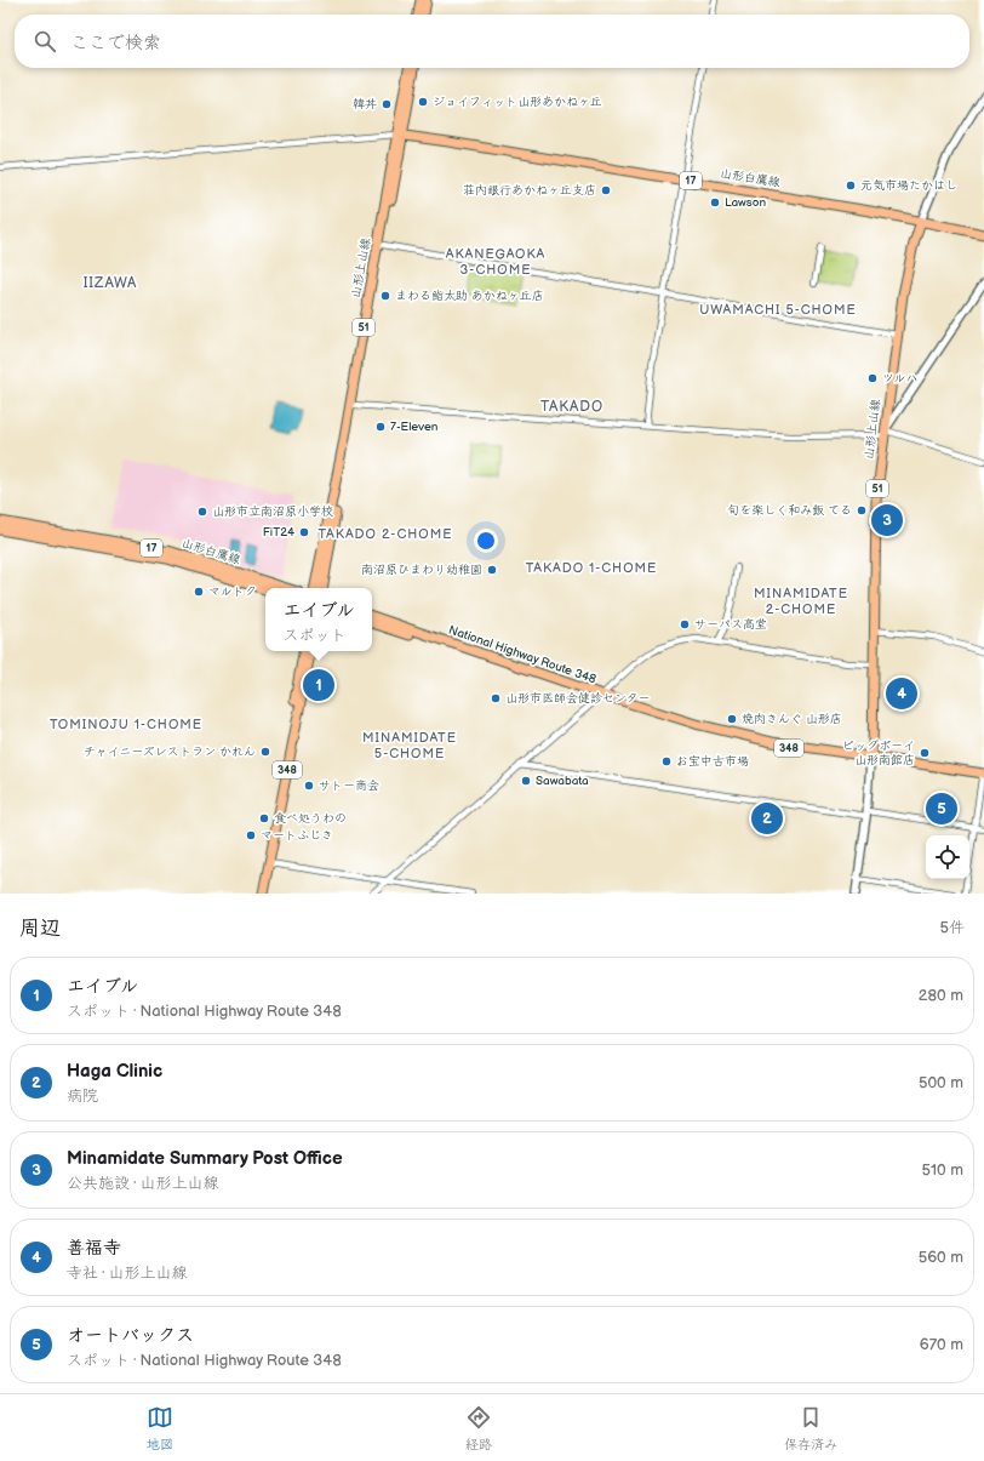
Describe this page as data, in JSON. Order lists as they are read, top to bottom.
{
  "streets": {
    "main road": [
      "山形白鷹線",
      "17",
      "山形上山線",
      "51",
      "National Highway Route 348",
      "348"
    ]
  },
  "crossings": [
    ["山形白鷹線", "山形上山線"],
    ["山形上山線", "National Highway Route 348"]
  ],
  "districts": [
    "AKANEGAOKA 3-CHOME",
    "IIZAWA",
    "UWAMACHI 5-CHOME",
    "TAKADO",
    "TAKADO 2-CHOME",
    "TAKADO 1-CHOME",
    "MINAMIDATE 2-CHOME",
    "TOMINOJU 1-CHOME",
    "MINAMIDATE 5-CHOME"
  ],
  "places": [
    "ジョイフィット山形あかねヶ丘",
    "韓丼",
    "元気市場たかはし",
    "荘内銀行あかねヶ丘支店",
    "Lawson",
    "まわる鮨太助 あかねヶ丘店",
    "ツルハ",
    "7-Eleven",
    "旬を楽しく和み飯 てる",
    "山形市立南沼原小学校",
    "FiT24",
    "南沼原ひまわり幼稚園",
    "マルトク",
    "サーパス高堂",
    "山形市医師会健診センター",
    "焼肉きんぐ 山形店",
    "チャイニーズレストラン かれん",
    "ビッグボーイ 山形南館店",
    "お宝中古市場",
    "Sawabata",
    "サトー商会",
    "食べ処うわの",
    "マートふじき"
  ],
  "page": {
    "search": "ここで検索",
    "pins": [
      "3",
      "1",
      "4",
      "5",
      "2"
    ],
    "popup": ["エイブル", "スポット"],
    "heading": ["周辺", "5件"],
    "list": [
      {
        "mark": "1",
        "name": "エイブル",
        "note": "スポット · National Highway Route 348",
        "value": "280 m"
      },
      {
        "mark": "2",
        "name": "Haga Clinic",
        "note": "病院",
        "value": "500 m"
      },
      {
        "mark": "3",
        "name": "Minamidate Summary Post Office",
        "note": "公共施設 · 山形上山線",
        "value": "510 m"
      },
      {
        "mark": "4",
        "name": "善福寺",
        "note": "寺社 · 山形上山線",
        "value": "560 m"
      },
      {
        "mark": "5",
        "name": "オートバックス",
        "note": "スポット · National Highway Route 348",
        "value": "670 m"
      }
    ],
    "nav": ["地図", "経路", "保存済み"]
  }
}
